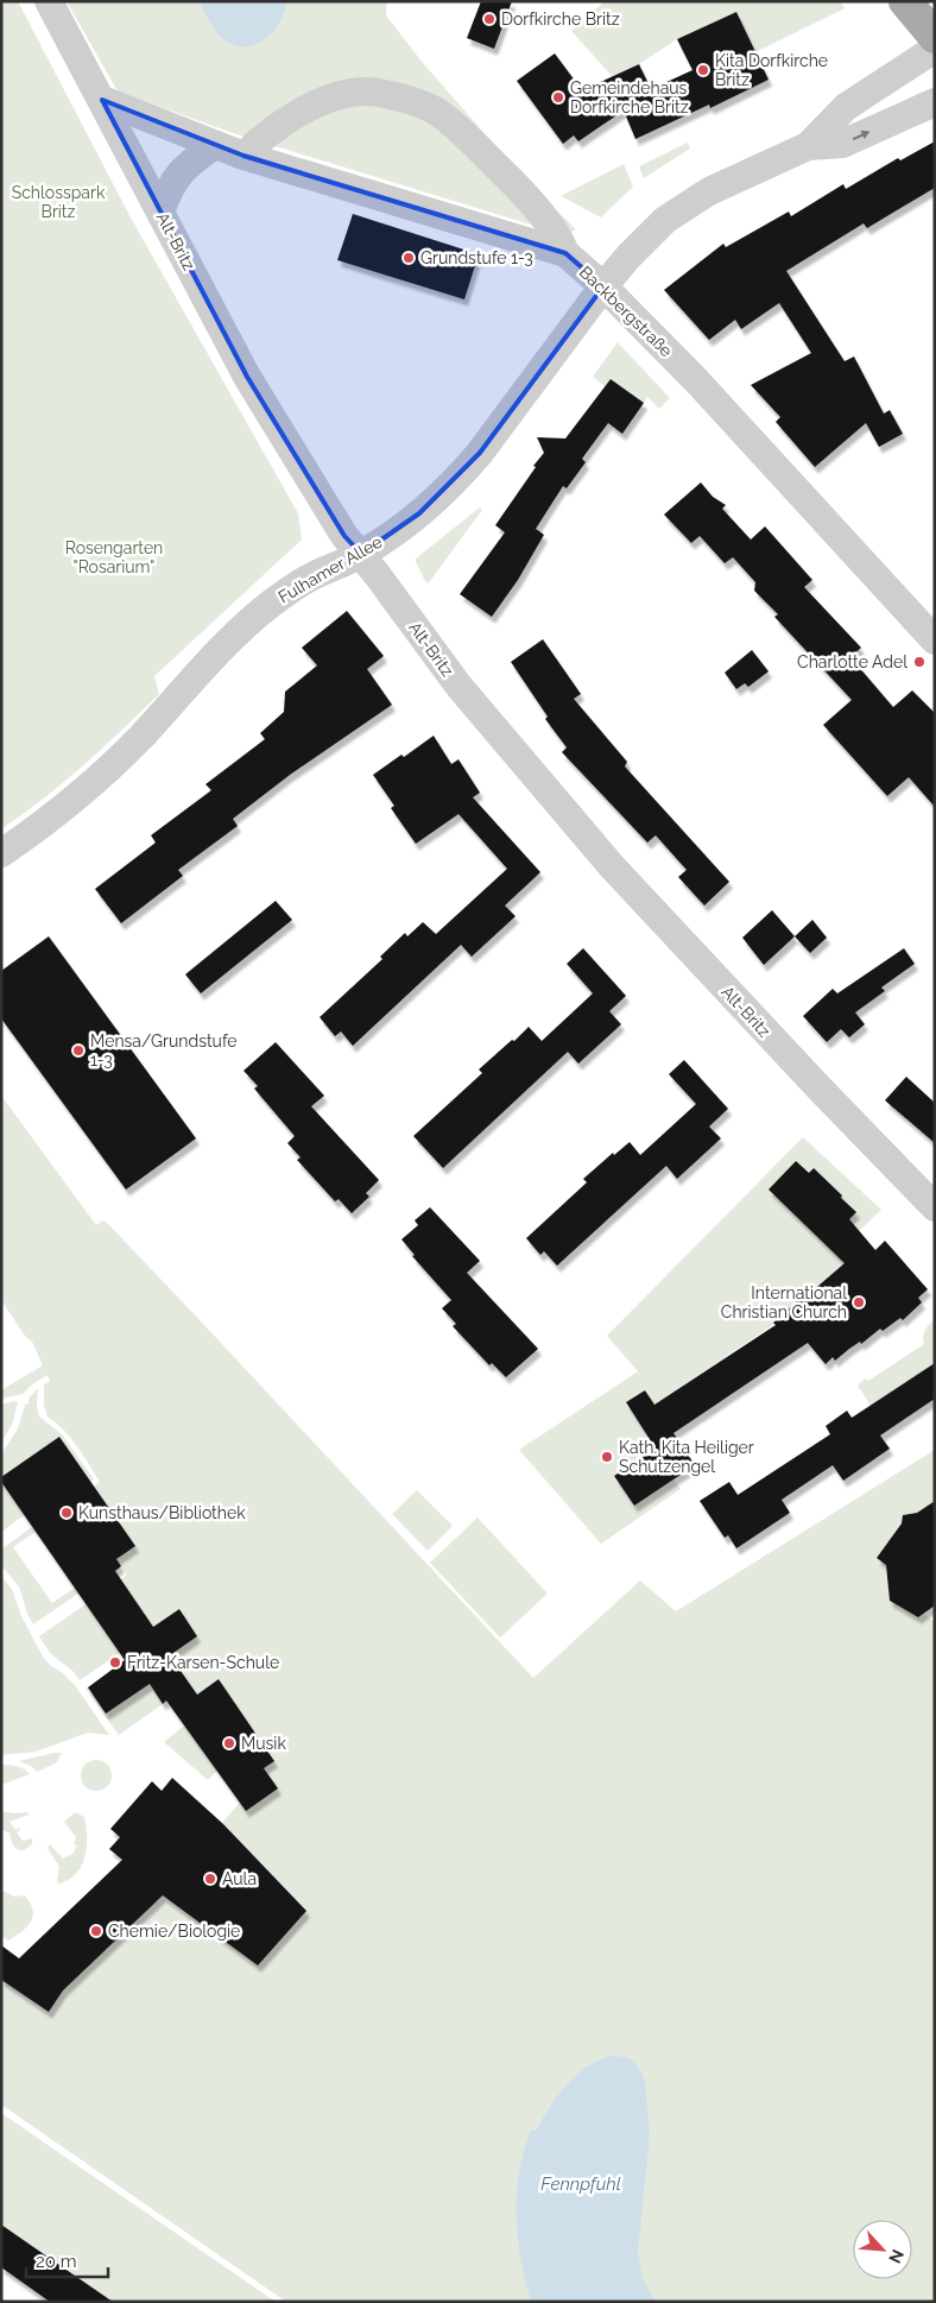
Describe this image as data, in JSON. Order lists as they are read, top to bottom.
{
  "streets": {
    "street": ["Alt-Britz", "Backbergstraße", "Fulhamer Allee"]
  },
  "crossings": [
    ["Alt-Britz", "Backbergstraße"],
    ["Alt-Britz", "Fulhamer Allee"],
    ["Backbergstraße", "Fulhamer Allee"]
  ],
  "water": ["Fennpfuhl"],
  "parks": ["Schlosspark Britz", "Rosengarten \"Rosarium\""],
  "places": [
    "Dorfkirche Britz",
    "Kita Dorfkirche Britz",
    "Gemeindehaus Dorfkirche Britz",
    "Grundstufe 1-3",
    "Charlotte Adel",
    "Mensa/Grundstufe 1-3",
    "International Christian Church",
    "Kath. Kita Heiliger Schutzengel",
    "Kunsthaus/Bibliothek",
    "Fritz-Karsen-Schule",
    "Musik",
    "Aula",
    "Chemie/Biologie"
  ],
  "scale_bar": "20 m",
  "north": "bottom right"
}
